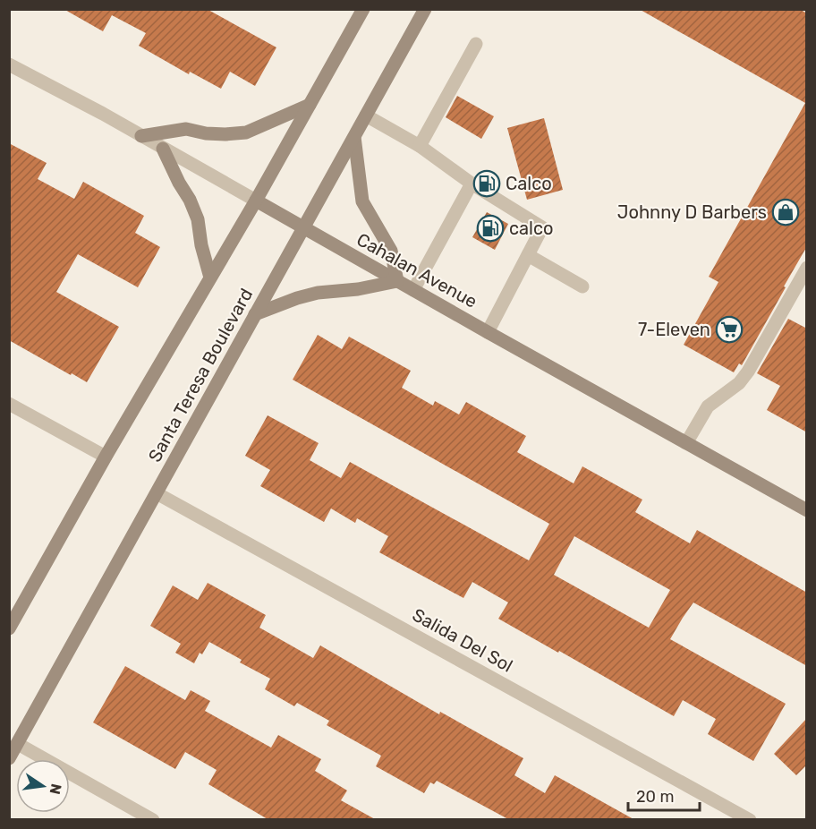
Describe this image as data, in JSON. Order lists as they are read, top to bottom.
{
  "streets": {
    "main road": ["Cahalan Avenue", "Santa Teresa Boulevard"],
    "street": ["Salida Del Sol"]
  },
  "crossings": [
    ["Cahalan Avenue", "Santa Teresa Boulevard"],
    ["Santa Teresa Boulevard", "Salida Del Sol"]
  ],
  "places": {
    "fuel station": ["Calco", "calco"],
    "shop": ["Johnny D Barbers"],
    "supermarket": ["7-Eleven"]
  },
  "scale_bar": "20 m",
  "north": "right"
}
